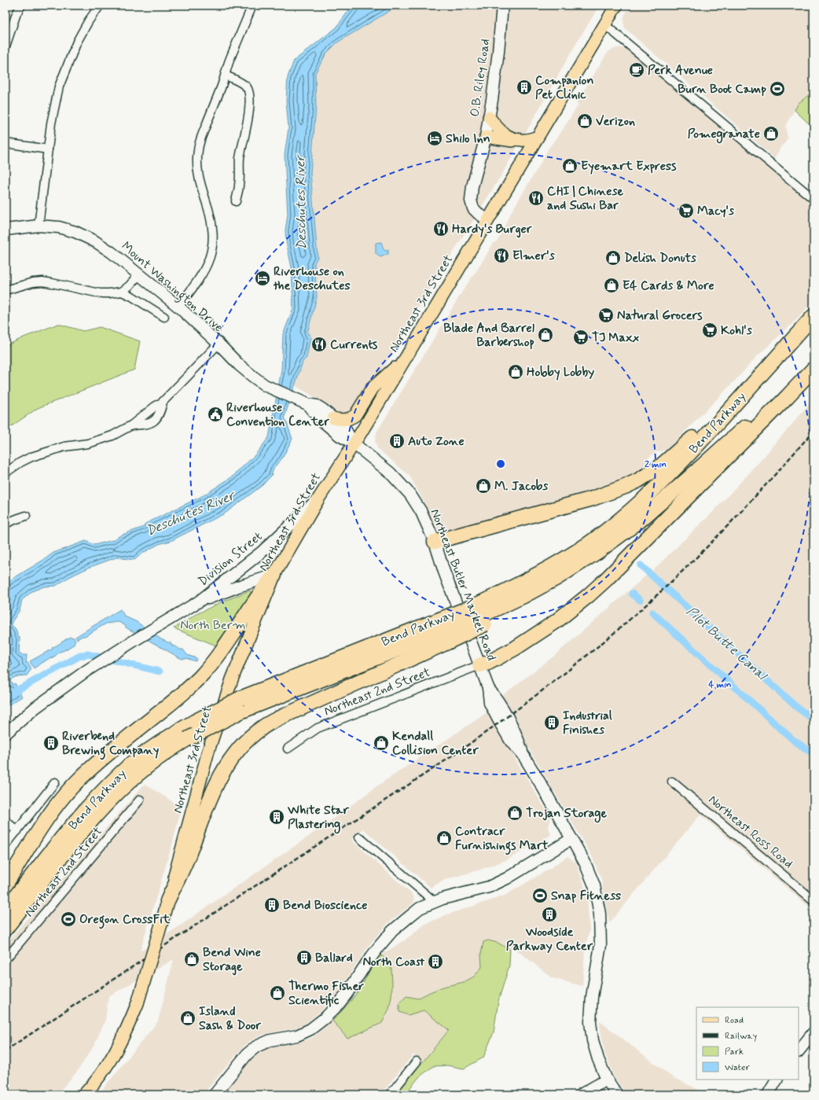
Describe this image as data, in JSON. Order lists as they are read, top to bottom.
{
  "streets": {
    "highway": ["Bend Parkway"],
    "main road": [
      "O.B. Riley Road",
      "Mount Washington Drive",
      "Northeast 3rd Street",
      "Division Street",
      "Northeast Butler Market Road"
    ],
    "street": ["Northeast 2nd Street", "Northeast Ross Road"]
  },
  "crossings": [
    ["O.B. Riley Road", "Northeast 3rd Street"],
    ["Mount Washington Drive", "Northeast 3rd Street"],
    ["Mount Washington Drive", "Northeast Butler Market Road"],
    ["Northeast 3rd Street", "Division Street"],
    ["Northeast 3rd Street", "Northeast Butler Market Road"],
    ["Northeast Butler Market Road", "Northeast 2nd Street"]
  ],
  "water": ["Deschutes River", "Pilot Butte Canal"],
  "parks": ["North Berm"],
  "places": {
    "cafe": ["Perk Avenue"],
    "building": [
      "Companion Pet Clinic",
      "Auto Zone",
      "Industrial Finishes",
      "Riverbend Brewing Company",
      "White Star Plastering",
      "Bend Bioscience",
      "Woodside Parkway Center",
      "Ballard",
      "North Coast"
    ],
    "sports": ["Burn Boot Camp", "Snap Fitness", "Oregon CrossFit"],
    "shop": [
      "Verizon",
      "Pomegranate",
      "Eyemart Express",
      "Delish Donuts",
      "E4 Cards & More",
      "Blade And Barrel Barbershop",
      "Hobby Lobby",
      "M. Jacobs",
      "Kendall Collision Center",
      "Trojan Storage",
      "Contracr Furnishings Mart",
      "Bend Wine Storage",
      "Thermo Fisher Scientific",
      "Island Sash & Door"
    ],
    "hotel": ["Shilo Inn", "Riverhouse on the Deschutes"],
    "restaurant": [
      "CHI | Chinese and Sushi Bar",
      "Hardy's Burger",
      "Elmer's",
      "Currents"
    ],
    "supermarket": [
      "Macy's",
      "Natural Grocers",
      "Kohl's",
      "TJ Maxx"
    ],
    "public building": ["Riverhouse Convention Center"]
  },
  "legend": [
    "Road",
    "Railway",
    "Park",
    "Water"
  ],
  "rings": ["2 min", "4 min"]
}
